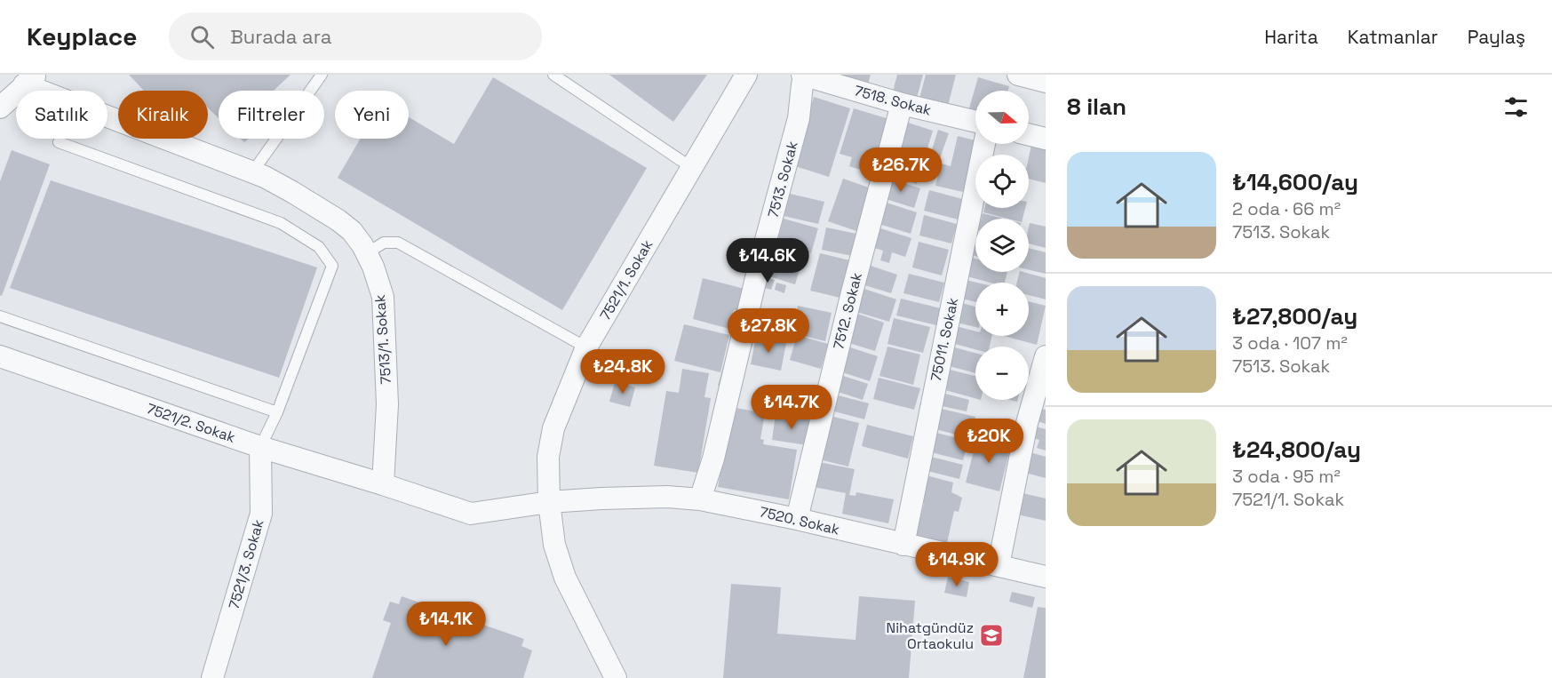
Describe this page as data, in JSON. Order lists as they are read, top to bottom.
{
  "streets": {
    "street": [
      "7518. Sokak",
      "7513. Sokak",
      "7521/1. Sokak",
      "7512. Sokak",
      "7513/1. Sokak",
      "75011. Sokak",
      "7521/2. Sokak",
      "7520. Sokak",
      "7521/3. Sokak"
    ]
  },
  "crossings": [
    ["7518. Sokak", "7513. Sokak"],
    ["7518. Sokak", "7512. Sokak"],
    ["7513. Sokak", "7520. Sokak"],
    ["7521/1. Sokak", "7520. Sokak"],
    ["7512. Sokak", "7520. Sokak"],
    ["7513/1. Sokak", "7521/2. Sokak"],
    ["75011. Sokak", "7520. Sokak"],
    ["7521/2. Sokak", "7521/3. Sokak"]
  ],
  "places": {
    "school or university": ["Nihatgündüz Ortaokulu"]
  },
  "north": "right",
  "page": {
    "header": "Keyplace",
    "search": "Burada ara",
    "nav": ["Harita", "Katmanlar", "Paylaş"],
    "heading": "8 ilan",
    "map_buttons": ["+", "−"],
    "chip": [
      "Satılık",
      "Kiralık",
      "Filtreler",
      "Yeni"
    ],
    "list": [
      {
        "name": "₺14,600/ay",
        "note": "2 oda · 66 m² · 7513. Sokak"
      },
      {
        "name": "₺27,800/ay",
        "note": "3 oda · 107 m² · 7513. Sokak"
      },
      {
        "name": "₺24,800/ay",
        "note": "3 oda · 95 m² · 7521/1. Sokak"
      }
    ],
    "price": [
      "₺26.7K",
      "₺14.6K",
      "₺27.8K",
      "₺24.8K",
      "₺14.7K",
      "₺20K",
      "₺14.9K",
      "₺14.1K"
    ]
  }
}
